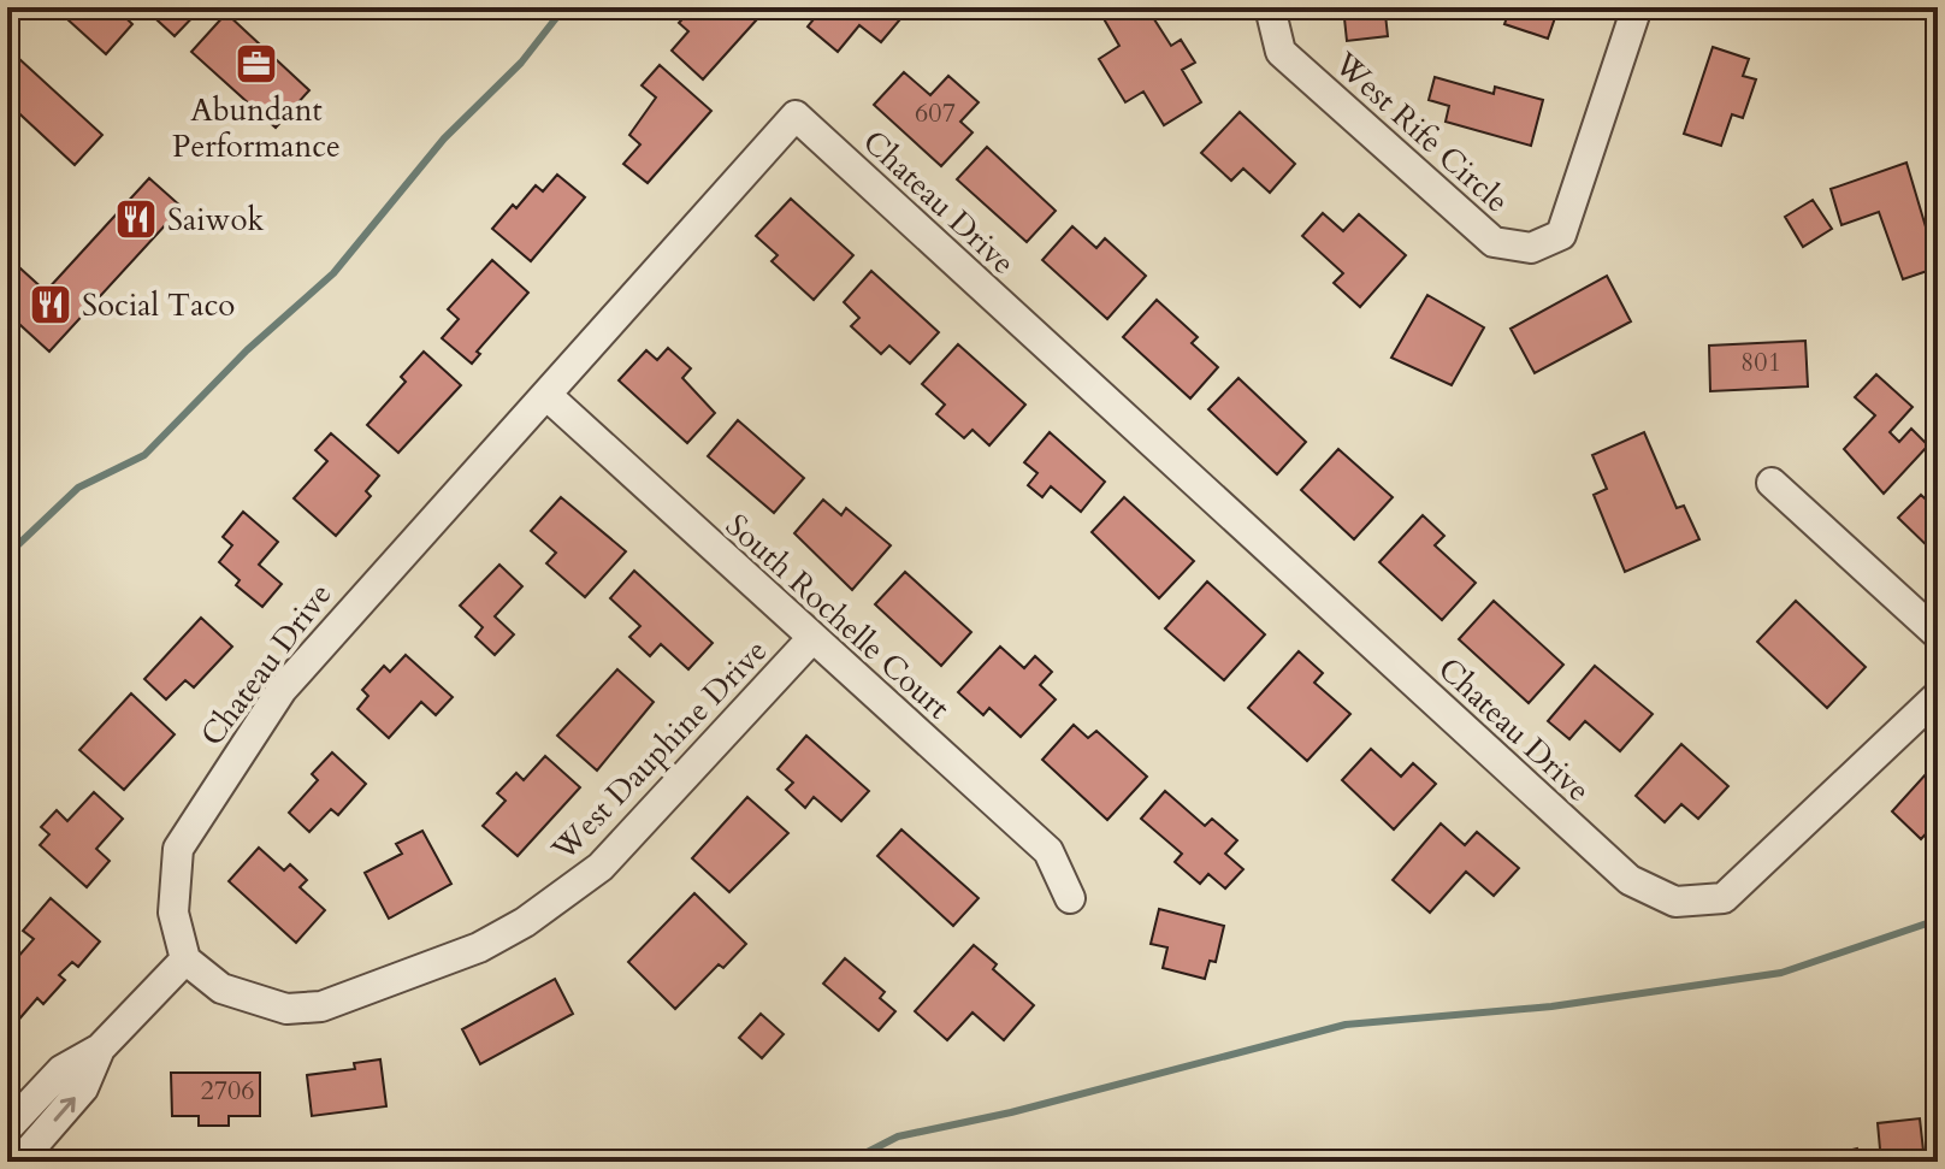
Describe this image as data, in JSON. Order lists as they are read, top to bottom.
{
  "streets": {
    "street": [
      "West Rife Circle",
      "Chateau Drive",
      "South Rochelle Court",
      "West Dauphine Drive"
    ]
  },
  "crossings": [
    ["Chateau Drive", "South Rochelle Court"],
    ["Chateau Drive", "West Dauphine Drive"],
    ["South Rochelle Court", "West Dauphine Drive"]
  ],
  "places": {
    "office": ["Abundant Performance"],
    "restaurant": ["Saiwok", "Social Taco"]
  },
  "house_numbers": ["607", "801", "2706"]
}
